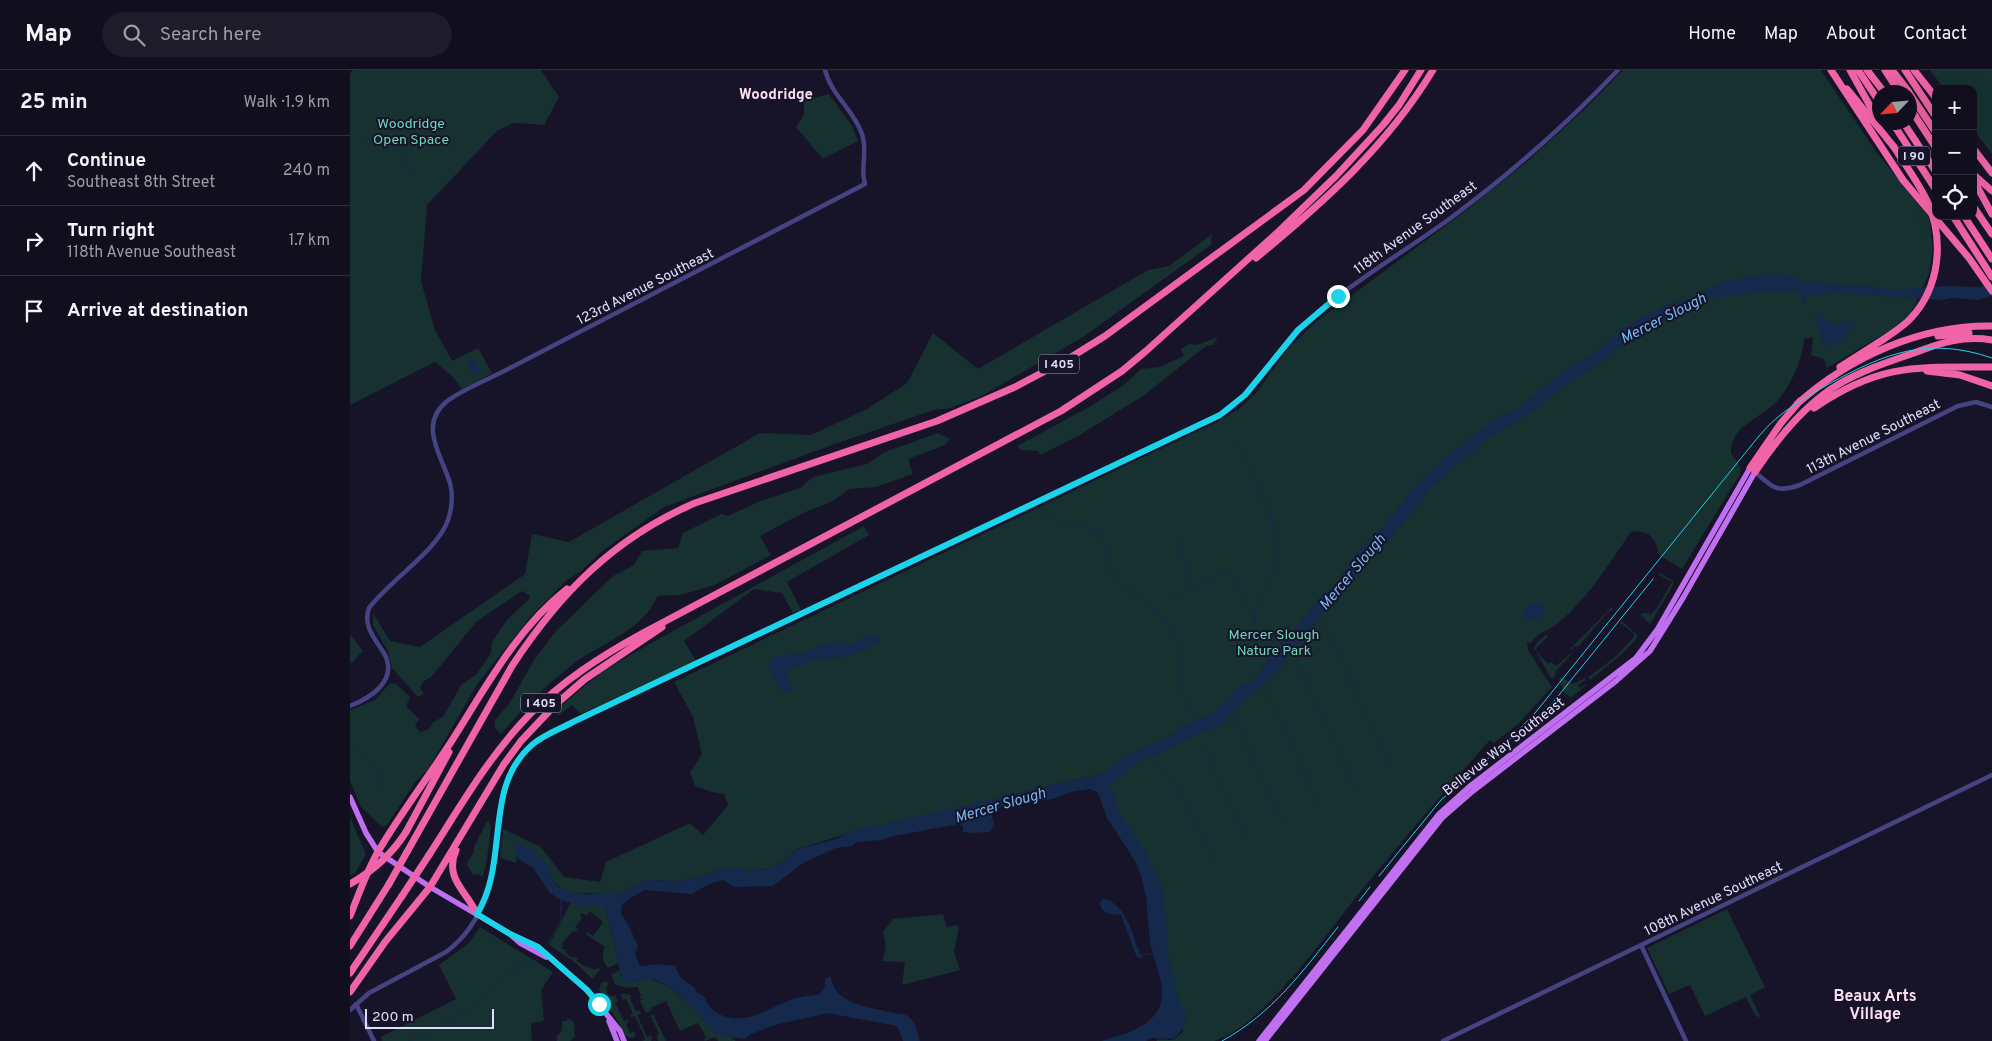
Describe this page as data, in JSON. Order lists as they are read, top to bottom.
{
  "streets": {
    "highway": ["I 90", "I 405"],
    "main road": ["Bellevue Way Southeast"],
    "street": [
      "118th Avenue Southeast",
      "123rd Avenue Southeast",
      "113th Avenue Southeast",
      "108th Avenue Southeast"
    ]
  },
  "crossings": [
    ["113th Avenue Southeast", "Bellevue Way Southeast"]
  ],
  "districts": ["Woodridge", "Beaux Arts Village"],
  "water": ["Mercer Slough"],
  "parks": ["Woodridge Open Space", "Mercer Slough Nature Park"],
  "scale_bar": "200 m",
  "north": "bottom left",
  "page": {
    "header": "Map",
    "search": "Search here",
    "nav": [
      "Home",
      "Map",
      "About",
      "Contact"
    ],
    "heading": ["25 min", "Walk · 1.9 km"],
    "map_buttons": ["+", "−"],
    "list": [
      ["Continue", "Southeast 8th Street", "240 m"],
      ["Turn right", "118th Avenue Southeast", "1.7 km"],
      "Arrive at destination"
    ],
    "scale": "200 m"
  }
}
